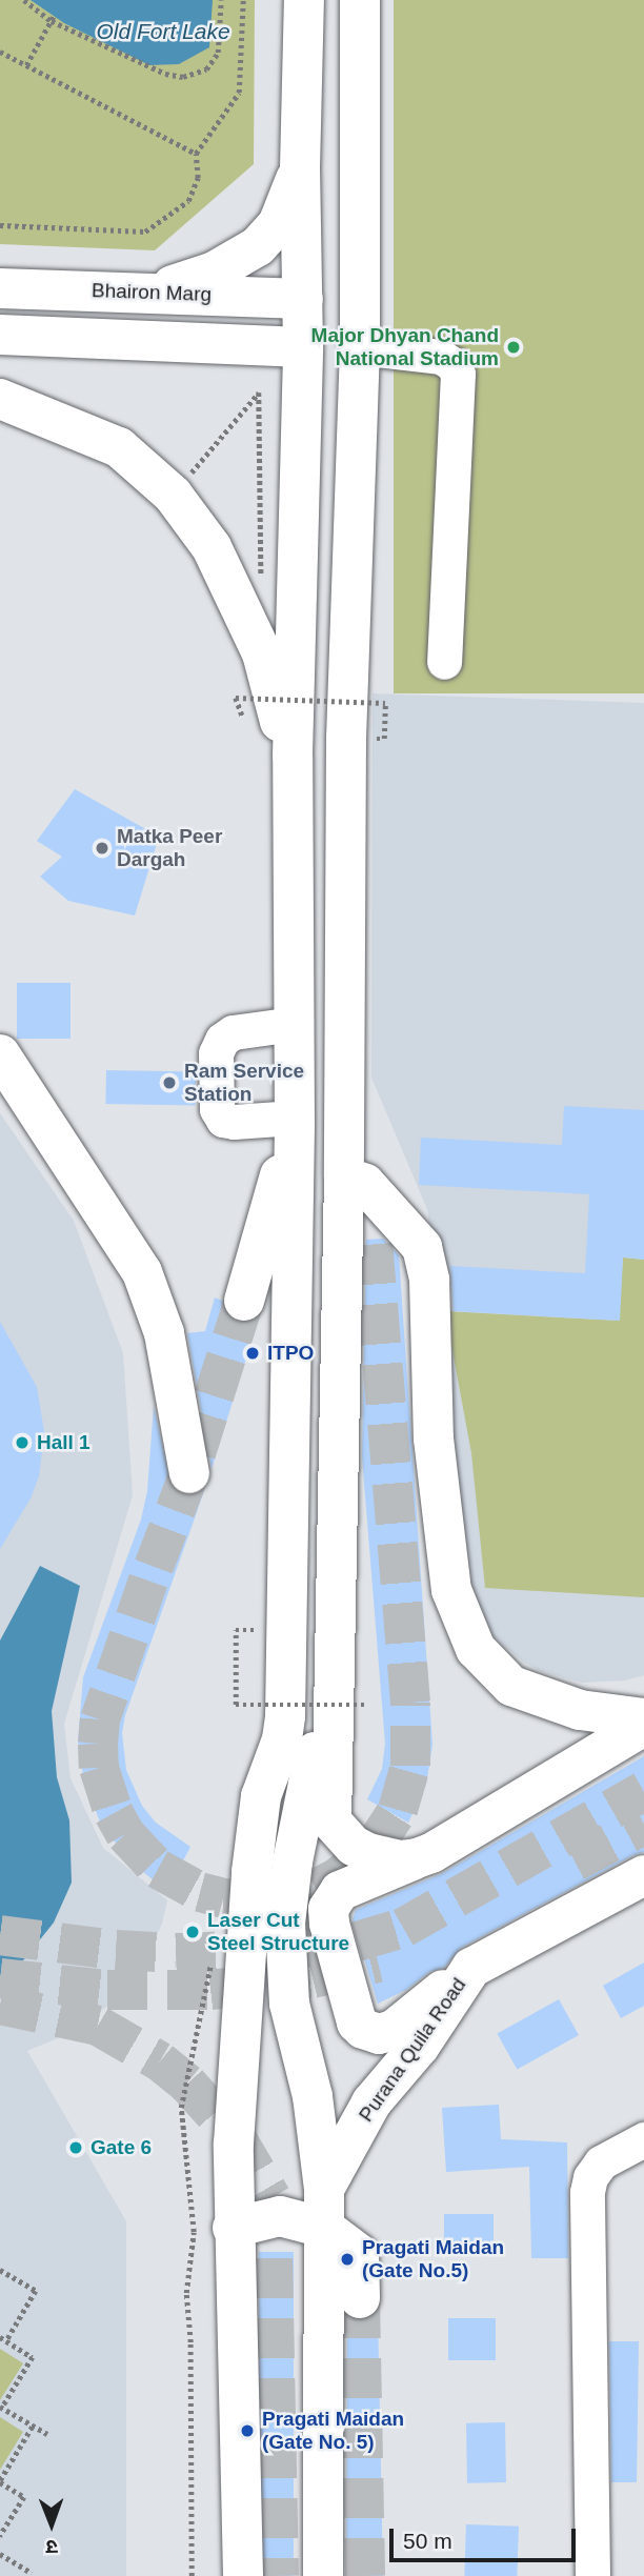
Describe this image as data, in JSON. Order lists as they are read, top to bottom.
{
  "streets": {
    "main road": ["Bhairon Marg", "Purana Quila Road"]
  },
  "water": ["Old Fort Lake"],
  "places": [
    "Major Dhyan Chand National Stadium",
    "Matka Peer Dargah",
    "Ram Service Station",
    "ITPO",
    "Hall 1",
    "Laser Cut Steel Structure",
    "Gate 6",
    "Pragati Maidan (Gate No.5)",
    "Pragati Maidan (Gate No. 5)"
  ],
  "scale_bar": "50 m",
  "north": "bottom"
}
